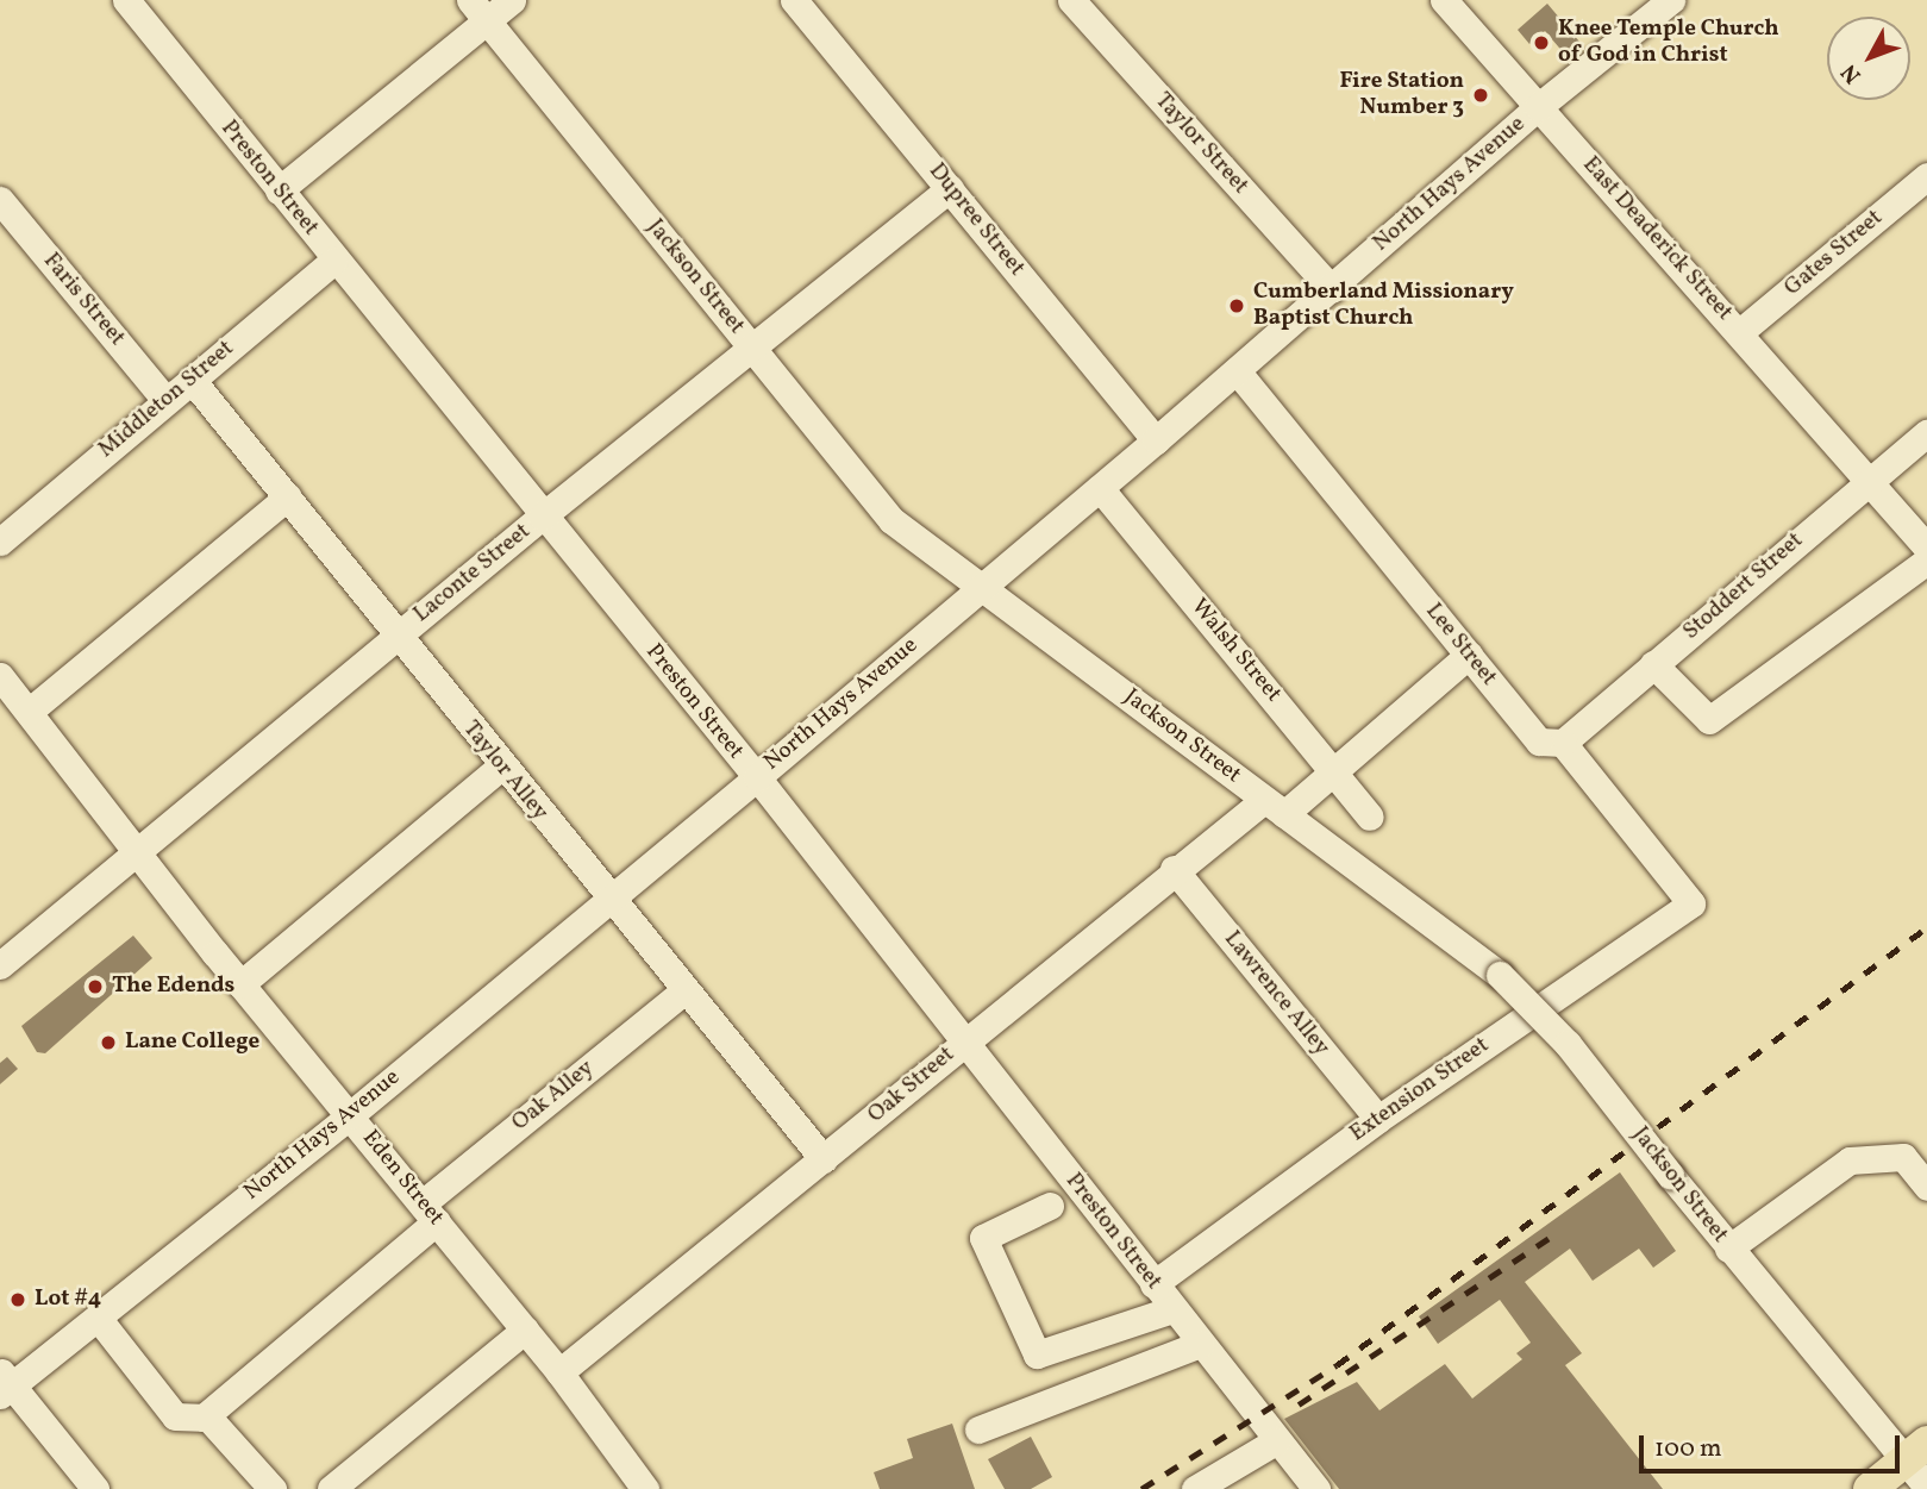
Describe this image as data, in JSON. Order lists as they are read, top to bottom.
{
  "streets": {
    "street": [
      "Taylor Street",
      "Preston Street",
      "North Hays Avenue",
      "Dupree Street",
      "East Deaderick Street",
      "Gates Street",
      "Jackson Street",
      "Faris Street",
      "Middleton Street",
      "Laconte Street",
      "Stoddert Street",
      "Lee Street",
      "Walsh Street",
      "Taylor Alley",
      "Lawrence Alley",
      "Oak Street",
      "Extension Street",
      "Oak Alley",
      "Eden Street"
    ]
  },
  "crossings": [
    ["Taylor Street", "North Hays Avenue"],
    ["Preston Street", "North Hays Avenue"],
    ["Preston Street", "Middleton Street"],
    ["Preston Street", "Laconte Street"],
    ["Preston Street", "Oak Street"],
    ["Preston Street", "Extension Street"],
    ["North Hays Avenue", "Dupree Street"],
    ["North Hays Avenue", "East Deaderick Street"],
    ["North Hays Avenue", "Jackson Street"],
    ["North Hays Avenue", "Lee Street"],
    ["North Hays Avenue", "Walsh Street"],
    ["North Hays Avenue", "Taylor Alley"],
    ["North Hays Avenue", "Eden Street"],
    ["Dupree Street", "Laconte Street"],
    ["East Deaderick Street", "Gates Street"],
    ["East Deaderick Street", "Stoddert Street"],
    ["Jackson Street", "Laconte Street"],
    ["Jackson Street", "Oak Street"],
    ["Faris Street", "Middleton Street"],
    ["Middleton Street", "Taylor Alley"],
    ["Laconte Street", "Taylor Alley"],
    ["Laconte Street", "Eden Street"],
    ["Stoddert Street", "Lee Street"],
    ["Lee Street", "Oak Street"],
    ["Lee Street", "Extension Street"],
    ["Walsh Street", "Oak Street"],
    ["Taylor Alley", "Oak Street"],
    ["Taylor Alley", "Oak Alley"],
    ["Lawrence Alley", "Oak Street"],
    ["Lawrence Alley", "Extension Street"],
    ["Oak Street", "Eden Street"],
    ["Oak Alley", "Eden Street"]
  ],
  "places": [
    "Knee Temple Church of God in Christ",
    "Fire Station Number 3",
    "Cumberland Missionary Baptist Church",
    "The Edends",
    "Lane College",
    "Lot #4"
  ],
  "scale_bar": "100 m",
  "north": "bottom left"
}
